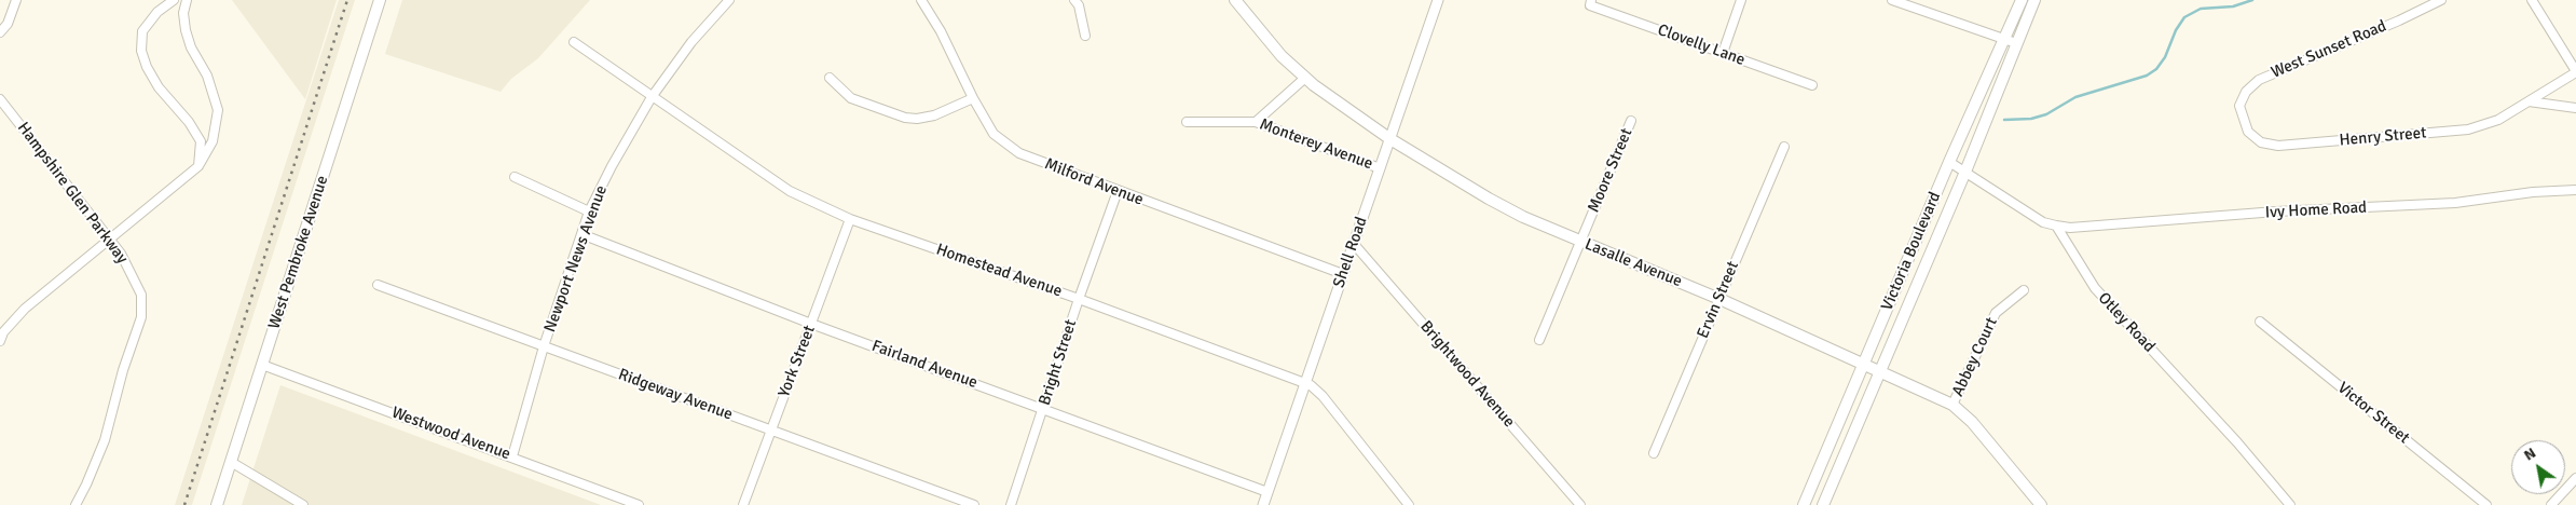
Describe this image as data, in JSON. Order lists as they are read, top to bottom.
{
  "streets": {
    "main road": ["Victoria Boulevard", "West Pembroke Avenue", "Lasalle Avenue"],
    "street": [
      "Clovelly Lane",
      "West Sunset Road",
      "Henry Street",
      "Monterey Avenue",
      "Moore Street",
      "Milford Avenue",
      "Hampshire Glen Parkway",
      "Ivy Home Road",
      "Shell Road",
      "Newport News Avenue",
      "Homestead Avenue",
      "Ervin Street",
      "Otley Road",
      "Abbey Court",
      "York Street",
      "Bright Street",
      "Fairland Avenue",
      "Brightwood Avenue",
      "Ridgeway Avenue",
      "Victor Street",
      "Westwood Avenue"
    ]
  },
  "crossings": [
    ["West Sunset Road", "Henry Street"],
    ["Monterey Avenue", "Shell Road"],
    ["Moore Street", "Lasalle Avenue"],
    ["Milford Avenue", "Shell Road"],
    ["Milford Avenue", "Bright Street"],
    ["Ivy Home Road", "Otley Road"],
    ["Victoria Boulevard", "Lasalle Avenue"],
    ["West Pembroke Avenue", "Westwood Avenue"],
    ["Shell Road", "Lasalle Avenue"],
    ["Shell Road", "Homestead Avenue"],
    ["Shell Road", "Fairland Avenue"],
    ["Shell Road", "Brightwood Avenue"],
    ["Newport News Avenue", "Homestead Avenue"],
    ["Newport News Avenue", "Fairland Avenue"],
    ["Newport News Avenue", "Ridgeway Avenue"],
    ["Newport News Avenue", "Westwood Avenue"],
    ["Lasalle Avenue", "Ervin Street"],
    ["Lasalle Avenue", "Abbey Court"],
    ["Homestead Avenue", "York Street"],
    ["Homestead Avenue", "Bright Street"],
    ["York Street", "Fairland Avenue"],
    ["York Street", "Ridgeway Avenue"],
    ["Bright Street", "Fairland Avenue"]
  ],
  "north": "top left"
}
